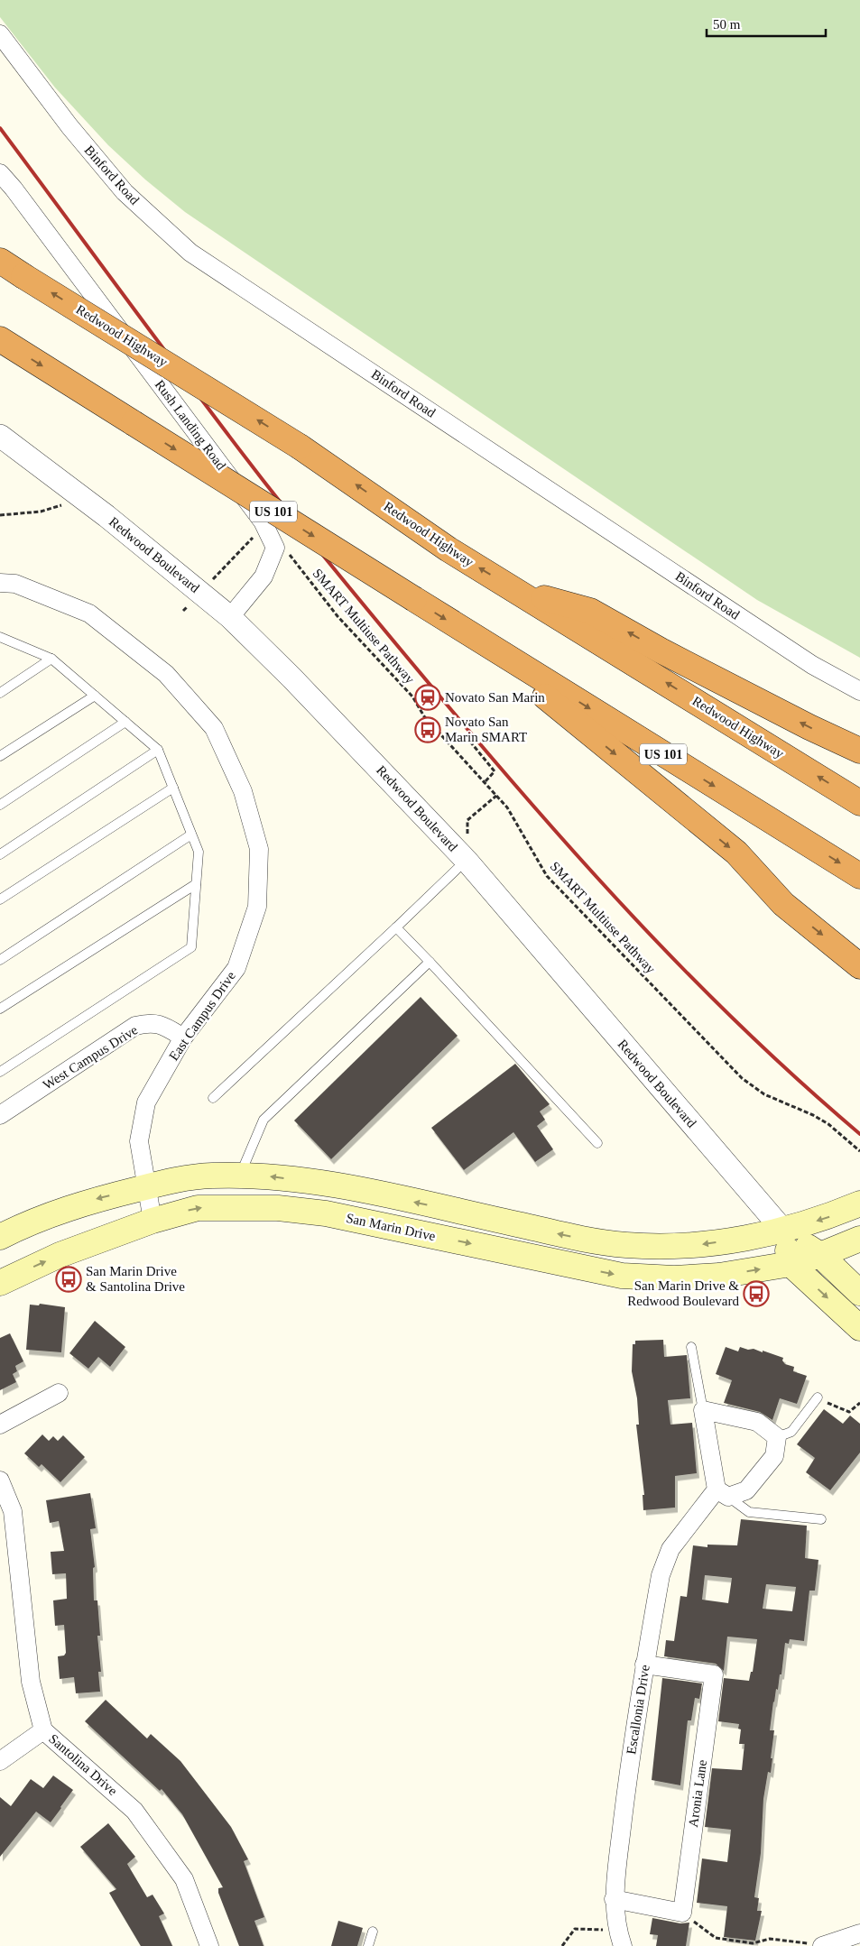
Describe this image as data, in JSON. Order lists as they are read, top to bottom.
{
  "streets": {
    "highway": ["Redwood Highway", "US 101"],
    "main road": ["Redwood Boulevard", "San Marin Drive"],
    "street": [
      "Binford Road",
      "Rush Landing Road",
      "East Campus Drive",
      "West Campus Drive",
      "Escallonia Drive",
      "Santolina Drive",
      "Aronia Lane"
    ],
    "path": ["SMART Multiuse Pathway"]
  },
  "crossings": [
    ["Redwood Boulevard", "San Marin Drive"],
    ["East Campus Drive", "West Campus Drive"],
    ["East Campus Drive", "San Marin Drive"],
    ["Escallonia Drive", "Aronia Lane"]
  ],
  "places": {
    "station": ["Novato San Marin"],
    "bus stop": ["Novato San Marin SMART", "San Marin Drive & Santolina Drive", "San Marin Drive & Redwood Boulevard"]
  },
  "scale_bar": "50 m"
}
